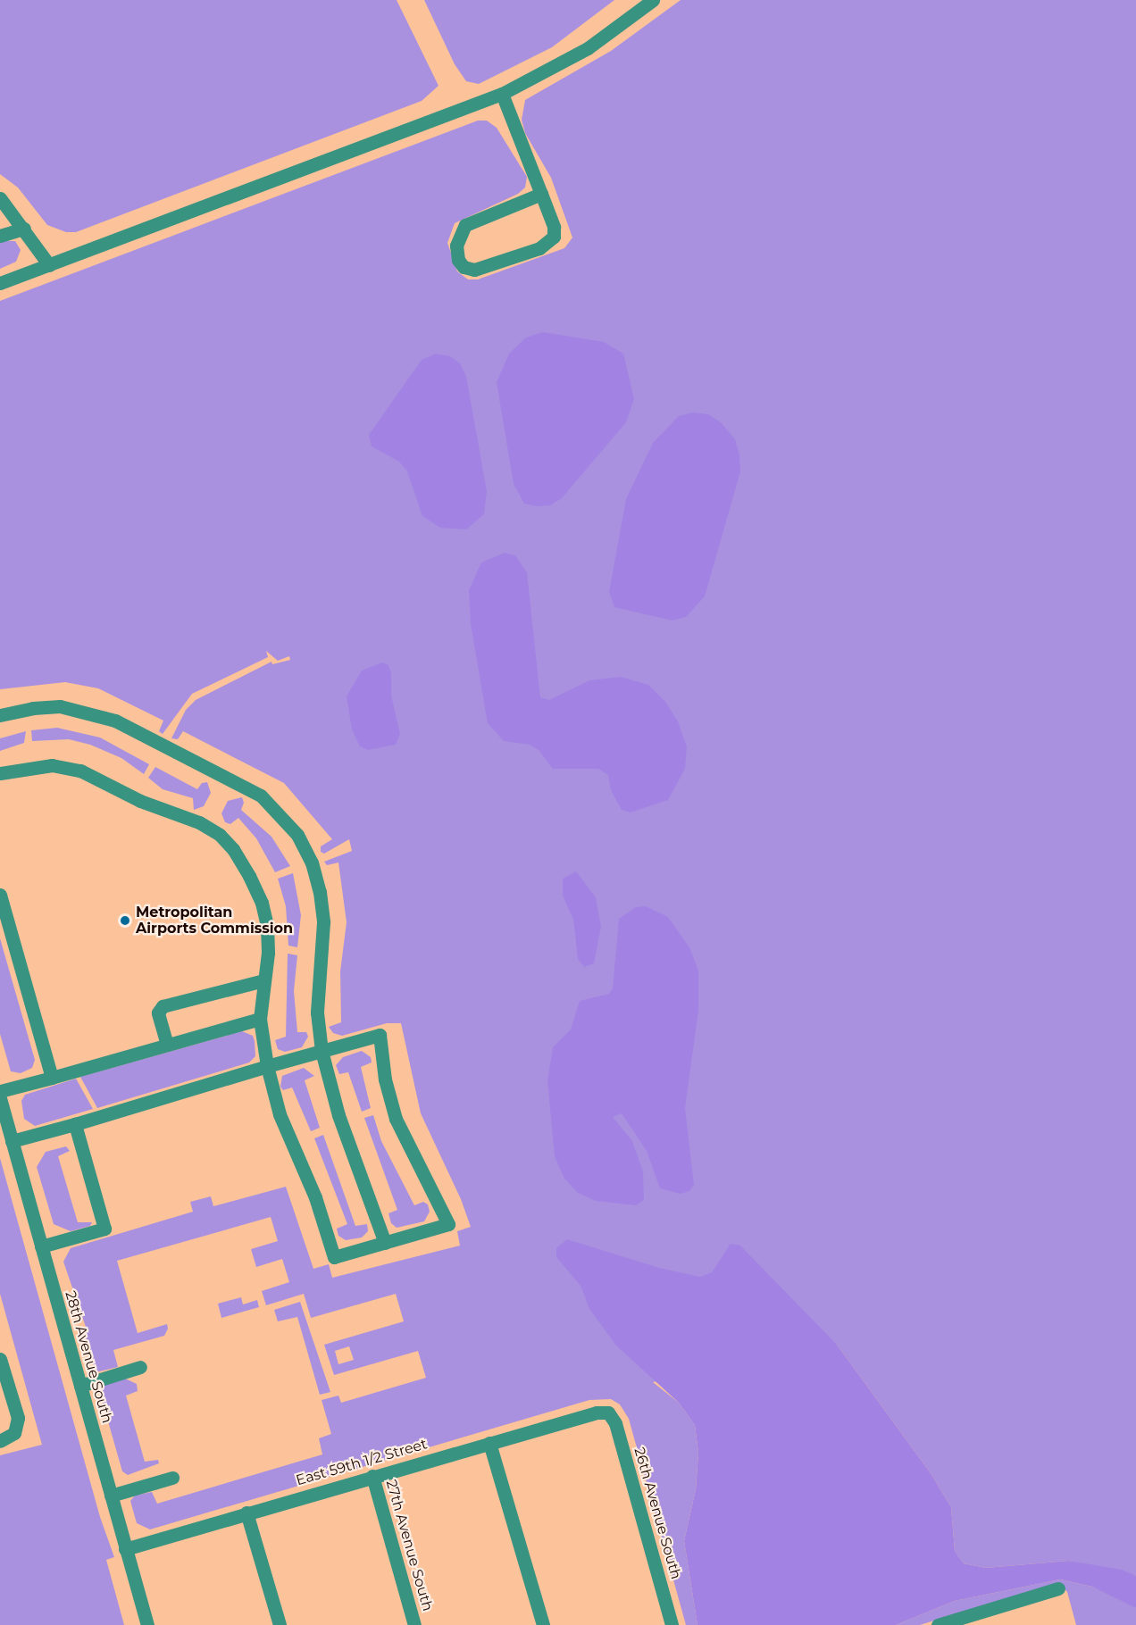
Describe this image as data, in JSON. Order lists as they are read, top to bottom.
{
  "streets": {
    "street": [
      "28th Avenue South",
      "East 59th 1/2 Street",
      "26th Avenue South",
      "27th Avenue South"
    ]
  },
  "crossings": [
    ["28th Avenue South", "East 59th 1/2 Street"],
    ["East 59th 1/2 Street", "26th Avenue South"],
    ["East 59th 1/2 Street", "27th Avenue South"]
  ],
  "places": ["Metropolitan Airports Commission"]
}
